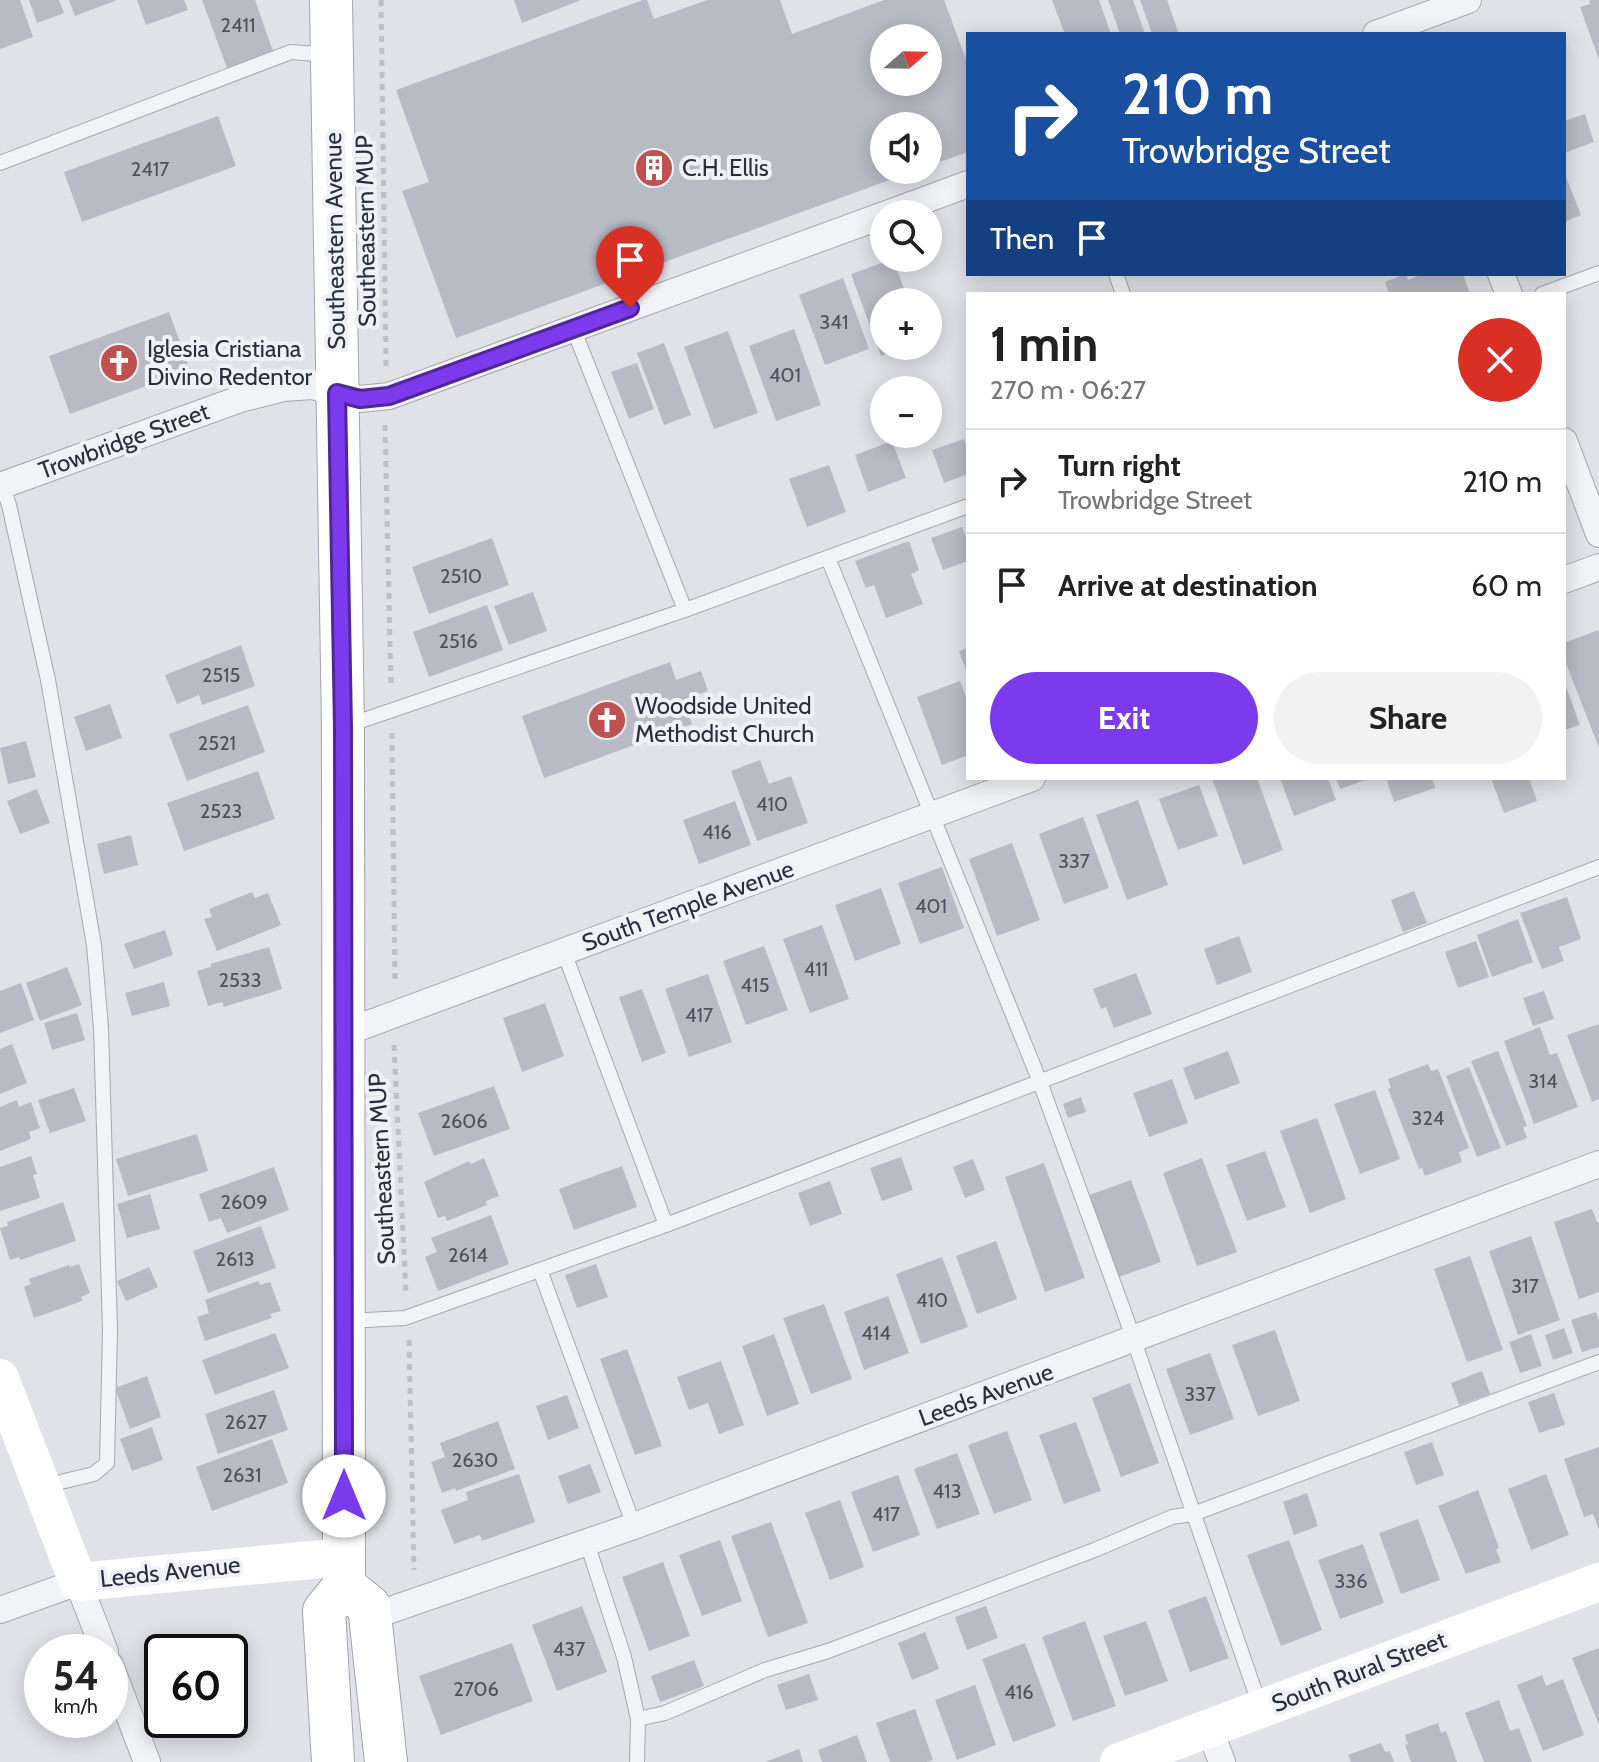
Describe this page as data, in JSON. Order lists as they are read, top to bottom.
{
  "streets": {
    "main road": ["Southeastern Avenue", "Leeds Avenue", "South Rural Street"],
    "street": ["Trowbridge Street", "South Temple Avenue"],
    "path": ["Southeastern MUP"]
  },
  "crossings": [
    ["Southeastern Avenue", "Trowbridge Street"],
    ["Southeastern Avenue", "South Temple Avenue"],
    ["Southeastern Avenue", "Leeds Avenue"]
  ],
  "places": {
    "building": ["C.H. Ellis"],
    "church": ["Iglesia Cristiana Divino Redentor", "Woodside United Methodist Church"]
  },
  "house_numbers": [
    "2411",
    "2417",
    "341",
    "401",
    "2510",
    "2516",
    "2515",
    "2521",
    "410",
    "2523",
    "416",
    "337",
    "401",
    "411",
    "2533",
    "415",
    "417",
    "314",
    "324",
    "2606",
    "2609",
    "2614",
    "2613",
    "317",
    "410",
    "414",
    "337",
    "2627",
    "2630",
    "2631",
    "413",
    "417",
    "336",
    "437",
    "2706",
    "416"
  ],
  "north": "right",
  "page": {
    "map_buttons": ["+", "−"],
    "turn": ["210 m", "Trowbridge Street"],
    "then": "Then",
    "heading": ["1 min", "270 m · 06:27"],
    "list": [
      {
        "name": "Turn right",
        "note": "Trowbridge Street",
        "value": "210 m"
      },
      {
        "name": "Arrive at destination",
        "value": "60 m"
      }
    ],
    "buttons": ["Exit", "Share"],
    "speed": "54 km/h",
    "limit": "60"
  }
}
